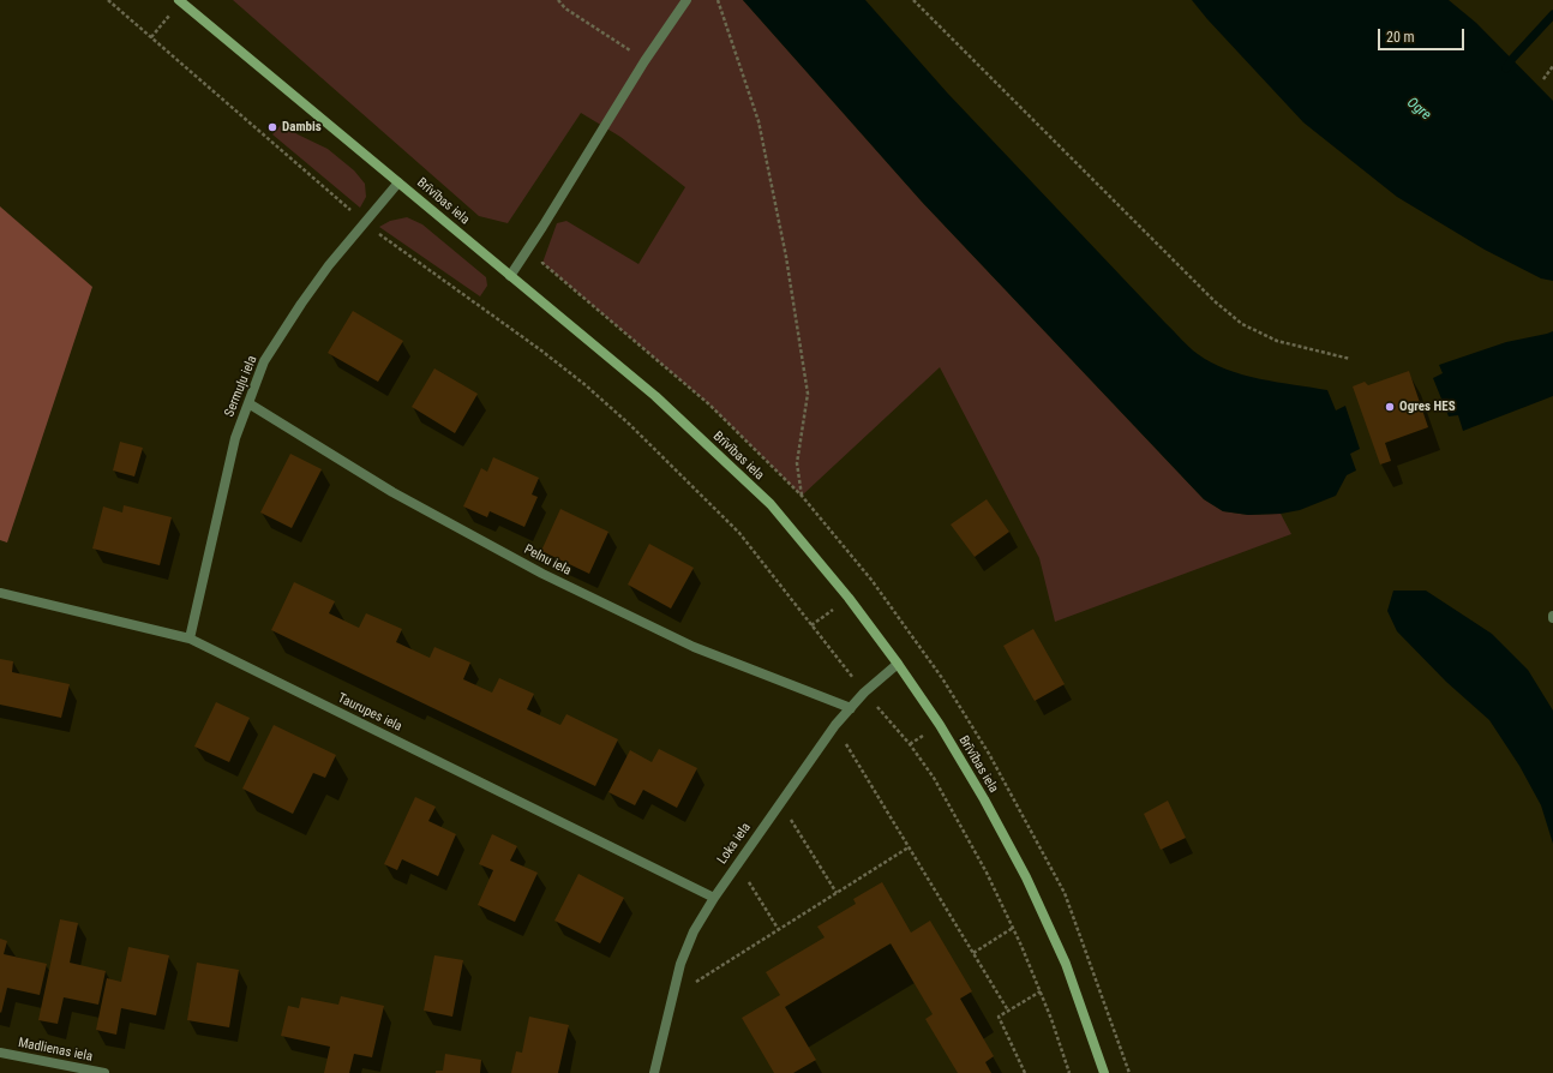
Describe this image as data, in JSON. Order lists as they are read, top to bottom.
{
  "streets": {
    "main road": ["Brīvības iela"],
    "street": [
      "Sermuļu iela",
      "Pelnu iela",
      "Taurupes iela",
      "Loka iela",
      "Madlienas iela"
    ]
  },
  "crossings": [
    ["Brīvības iela", "Sermuļu iela"],
    ["Brīvības iela", "Loka iela"],
    ["Sermuļu iela", "Pelnu iela"],
    ["Sermuļu iela", "Taurupes iela"],
    ["Pelnu iela", "Loka iela"],
    ["Taurupes iela", "Loka iela"]
  ],
  "water": ["Ogre"],
  "places": ["Dambis", "Ogres HES"],
  "scale_bar": "20 m"
}
